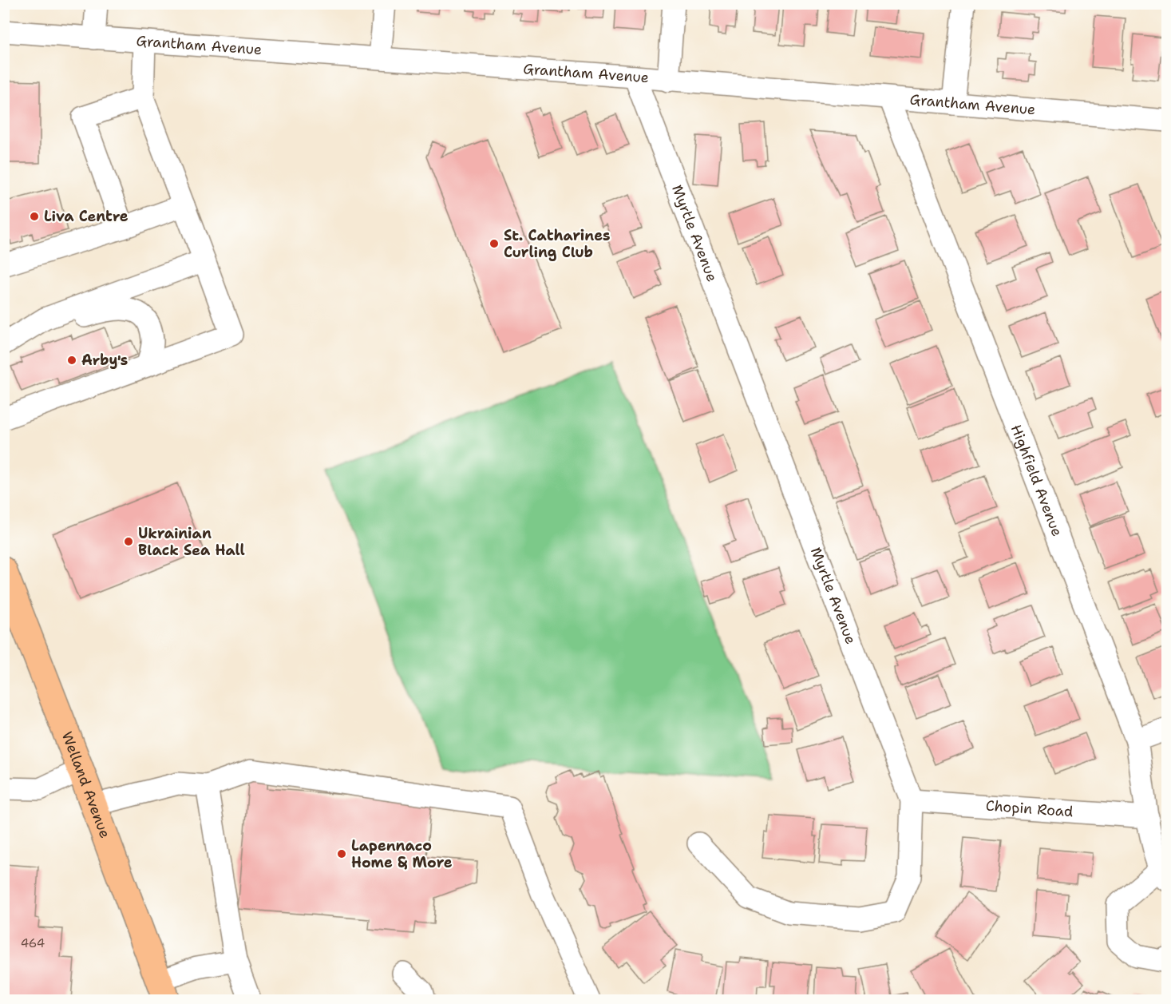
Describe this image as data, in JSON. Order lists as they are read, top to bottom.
{
  "streets": {
    "main road": ["Welland Avenue"],
    "street": [
      "Grantham Avenue",
      "Myrtle Avenue",
      "Highfield Avenue",
      "Chopin Road"
    ]
  },
  "crossings": [
    ["Grantham Avenue", "Myrtle Avenue"],
    ["Grantham Avenue", "Highfield Avenue"],
    ["Myrtle Avenue", "Chopin Road"],
    ["Highfield Avenue", "Chopin Road"]
  ],
  "places": [
    "Liva Centre",
    "St. Catharines Curling Club",
    "Arby's",
    "Ukrainian Black Sea Hall",
    "Lapennaco Home & More"
  ],
  "house_numbers": ["464"]
}
